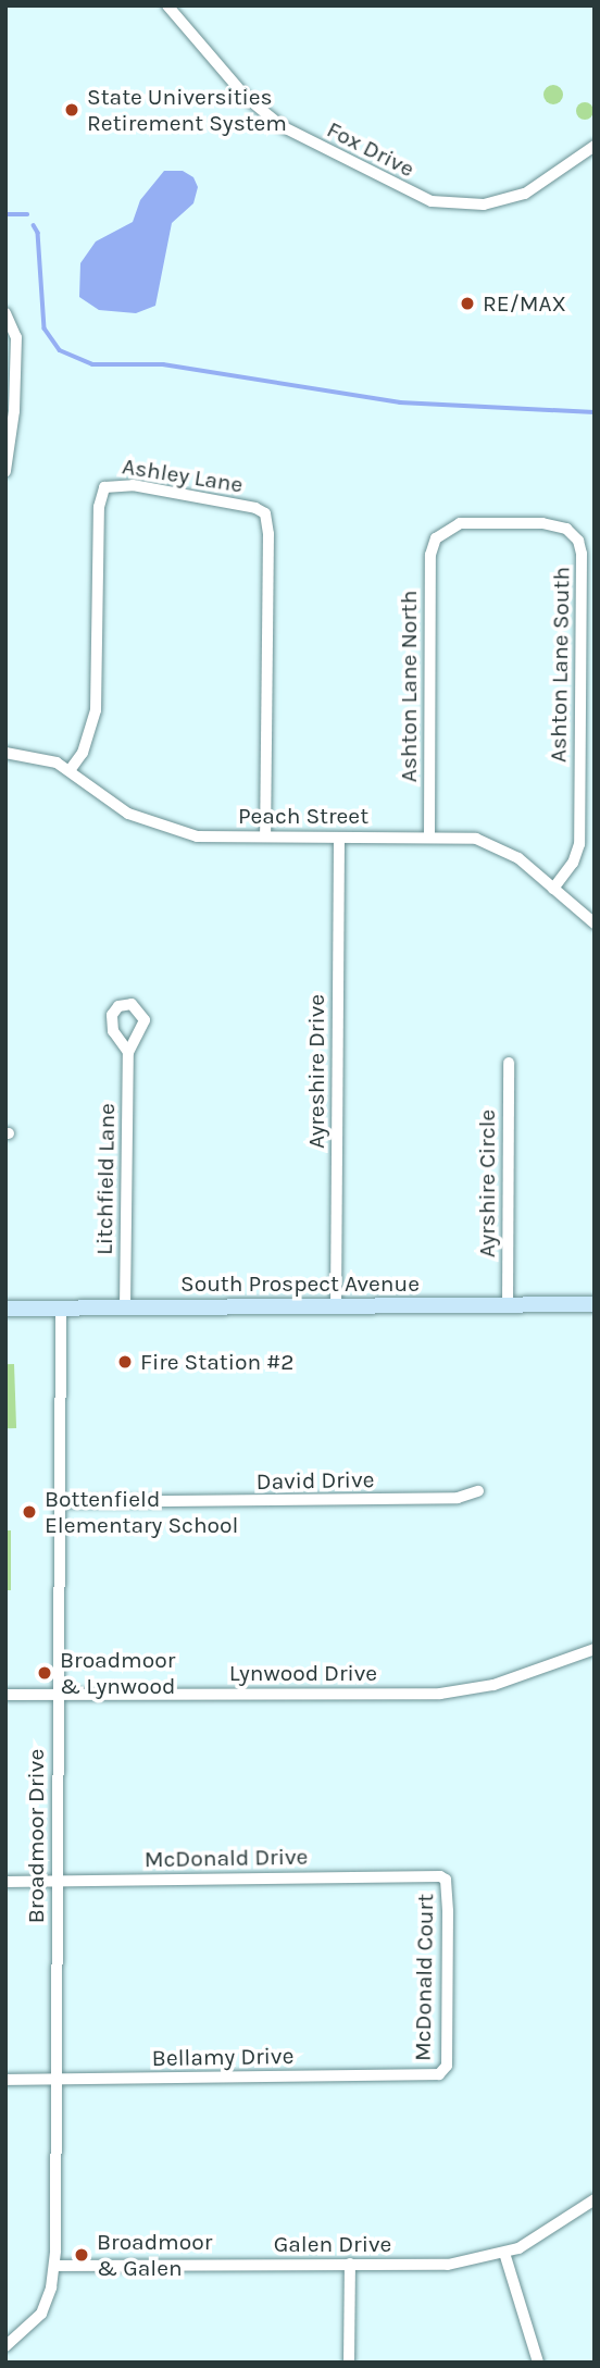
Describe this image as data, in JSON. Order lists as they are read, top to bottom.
{
  "streets": {
    "main road": ["South Prospect Avenue"],
    "street": [
      "Fox Drive",
      "Ashley Lane",
      "Ashton Lane South",
      "Ashton Lane North",
      "Peach Street",
      "Ayreshire Drive",
      "Litchfield Lane",
      "Ayrshire Circle",
      "David Drive",
      "Lynwood Drive",
      "Broadmoor Drive",
      "McDonald Drive",
      "McDonald Court",
      "Bellamy Drive",
      "Galen Drive"
    ]
  },
  "crossings": [
    ["Ashley Lane", "Peach Street"],
    ["Ashton Lane South", "Ashton Lane North"],
    ["Ashton Lane South", "Peach Street"],
    ["Ashton Lane North", "Peach Street"],
    ["Peach Street", "Ayreshire Drive"],
    ["Ayreshire Drive", "South Prospect Avenue"],
    ["Litchfield Lane", "South Prospect Avenue"],
    ["Ayrshire Circle", "South Prospect Avenue"],
    ["South Prospect Avenue", "Broadmoor Drive"],
    ["David Drive", "Broadmoor Drive"],
    ["Lynwood Drive", "Broadmoor Drive"],
    ["Broadmoor Drive", "McDonald Drive"],
    ["Broadmoor Drive", "Bellamy Drive"],
    ["Broadmoor Drive", "Galen Drive"],
    ["McDonald Drive", "McDonald Court"],
    ["McDonald Court", "Bellamy Drive"]
  ],
  "places": [
    "State Universities Retirement System",
    "RE/MAX",
    "Fire Station #2",
    "Bottenfield Elementary School",
    "Broadmoor & Lynwood",
    "Broadmoor & Galen"
  ]
}
